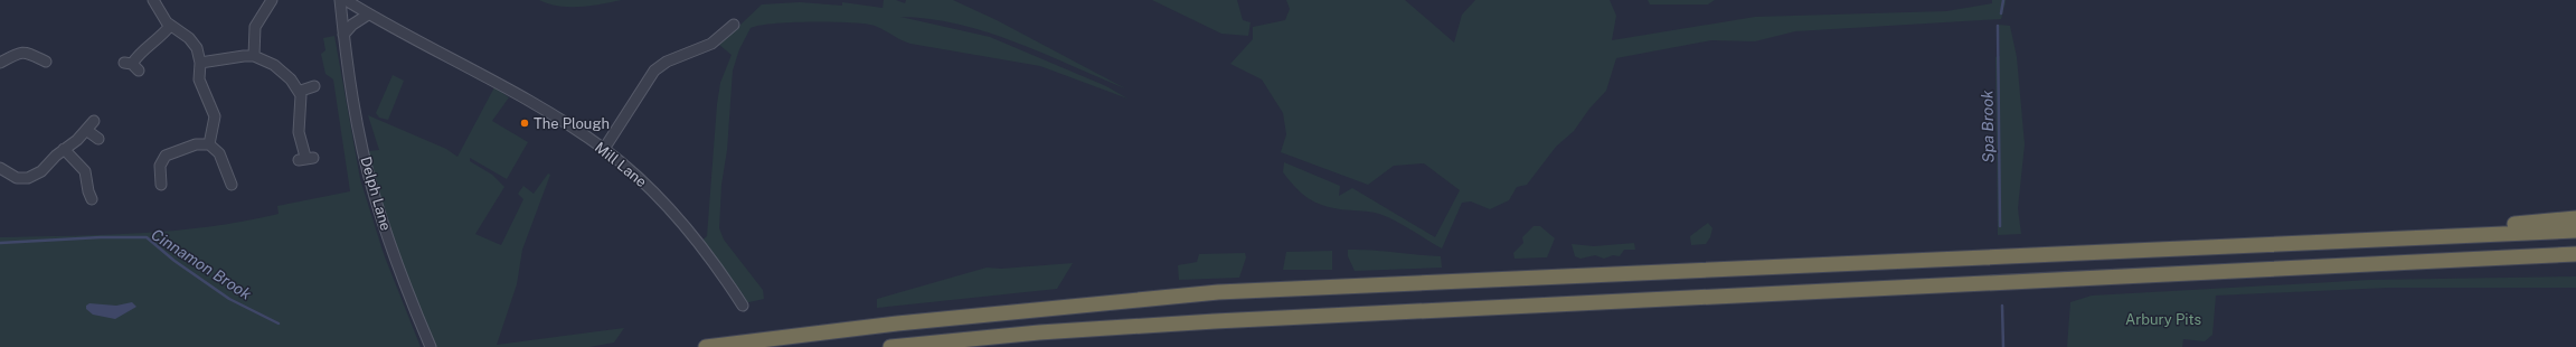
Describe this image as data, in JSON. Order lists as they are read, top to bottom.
{
  "streets": {
    "street": ["Mill Lane", "Delph Lane"]
  },
  "water": ["Spa Brook", "Cinnamon Brook"],
  "parks": ["Arbury Pits"],
  "places": ["The Plough"]
}
